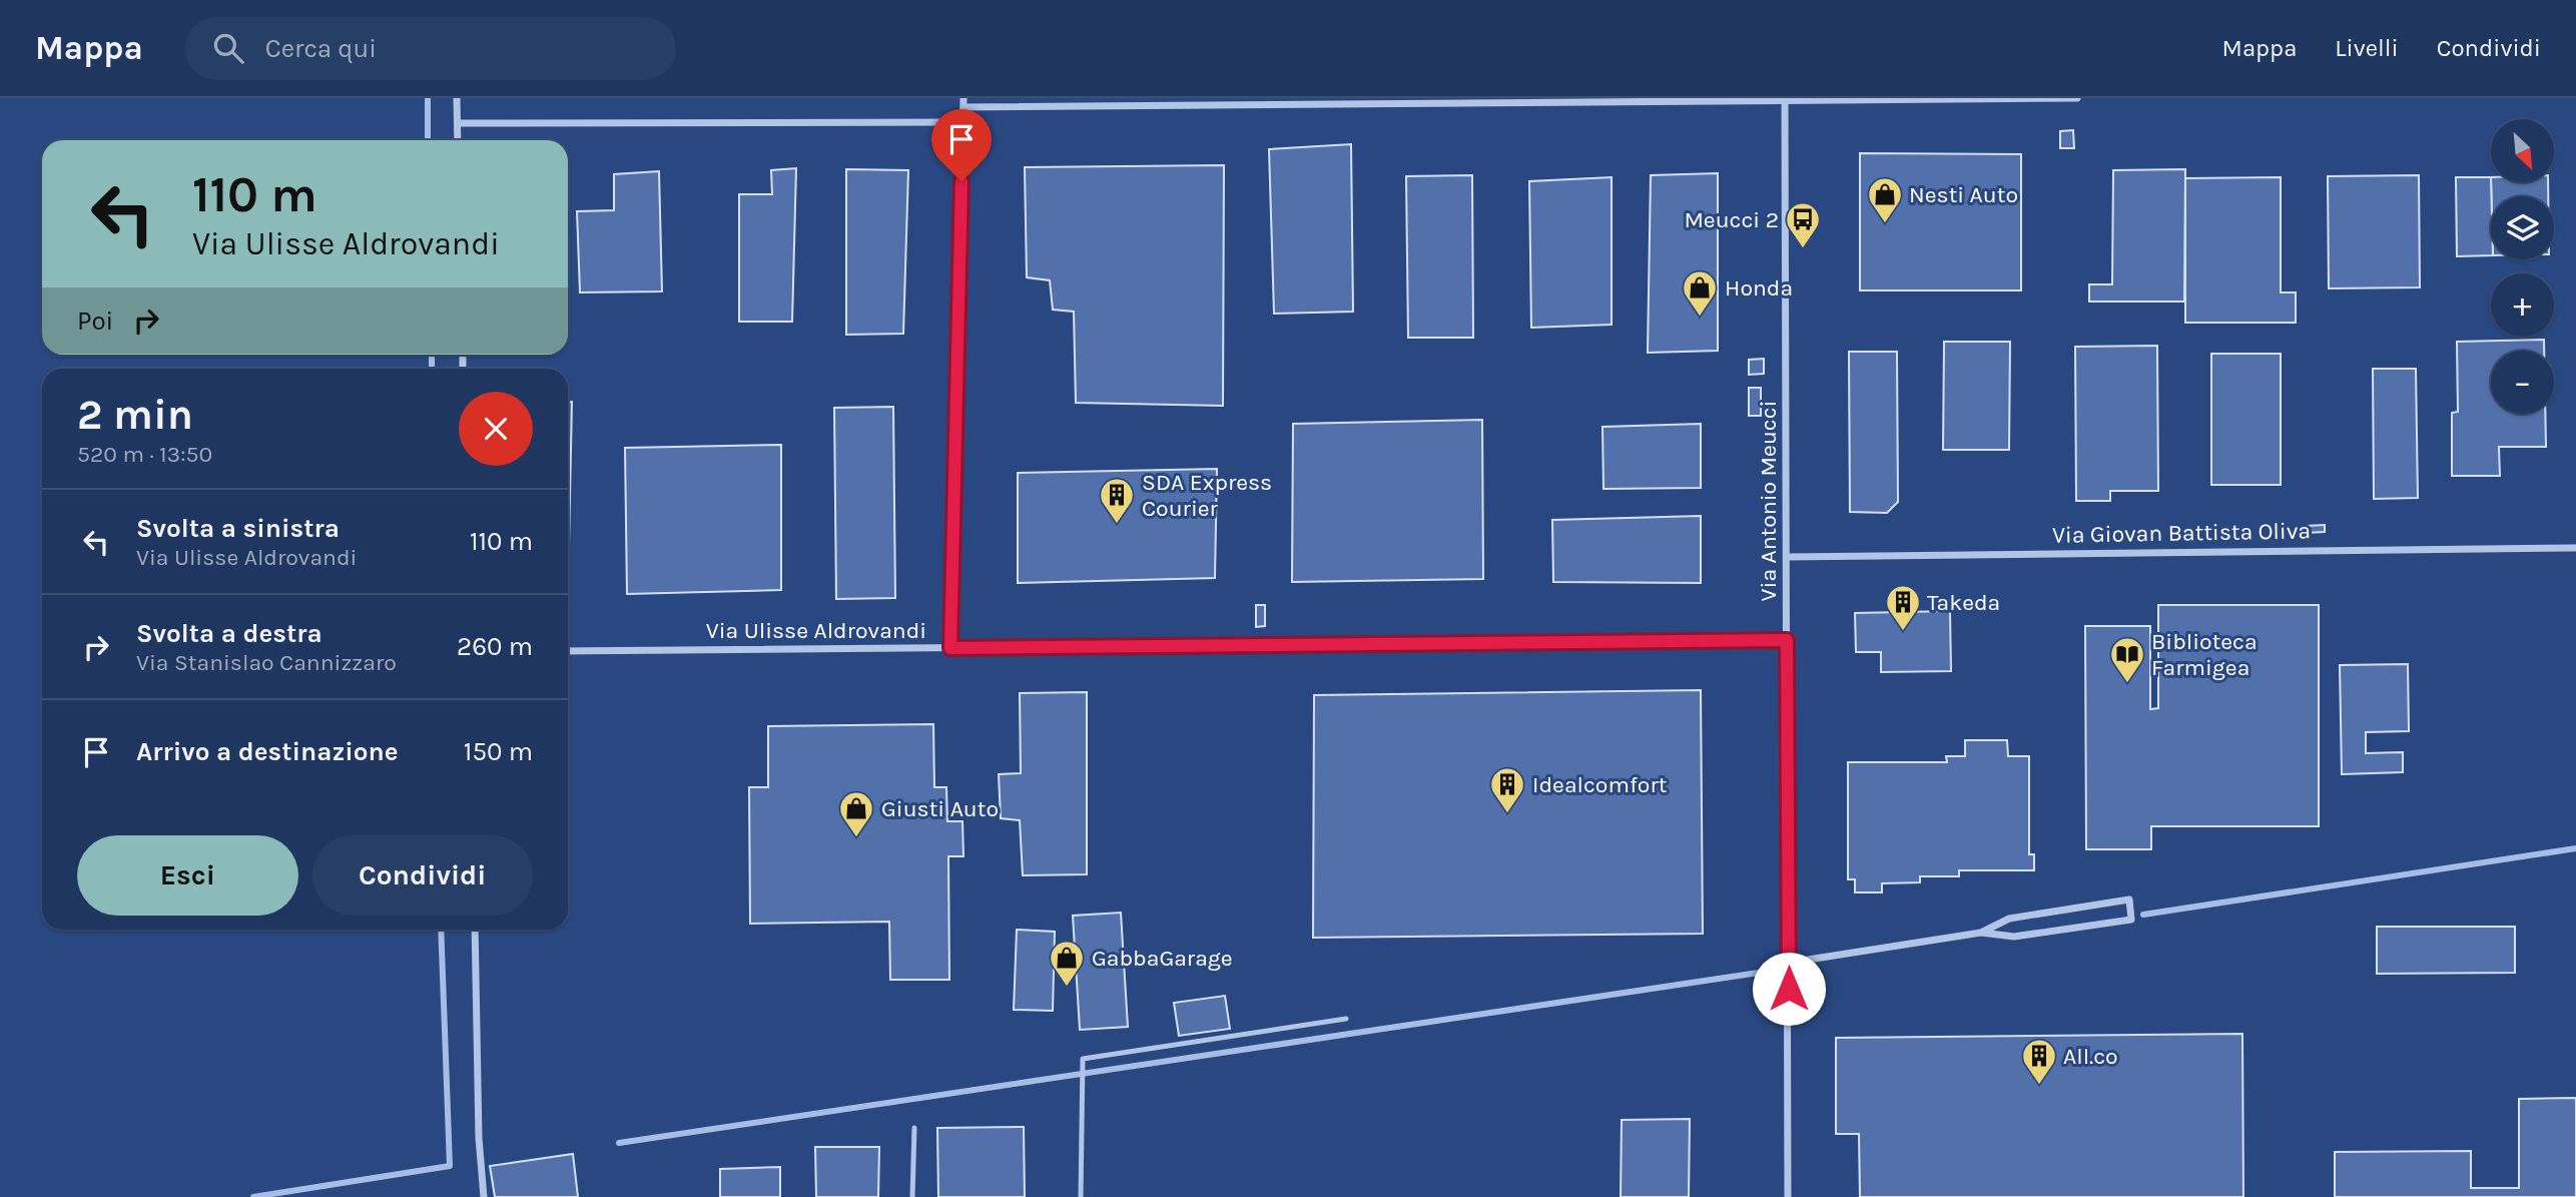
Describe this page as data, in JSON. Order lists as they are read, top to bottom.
{
  "streets": {
    "street": ["Via Antonio Meucci", "Via Giovan Battista Oliva", "Via Ulisse Aldrovandi"]
  },
  "crossings": [
    ["Via Antonio Meucci", "Via Giovan Battista Oliva"],
    ["Via Antonio Meucci", "Via Ulisse Aldrovandi"]
  ],
  "places": {
    "shop": [
      "Nesti Auto",
      "Honda",
      "Giusti Auto",
      "GabbaGarage"
    ],
    "bus stop": ["Meucci 2"],
    "building": [
      "SDA Express Courier",
      "Takeda",
      "Idealcomfort",
      "All.co"
    ],
    "library": ["Biblioteca Farmigea"]
  },
  "north": "bottom right",
  "page": {
    "header": "Mappa",
    "search": "Cerca qui",
    "nav": ["Mappa", "Livelli", "Condividi"],
    "map_buttons": ["+", "−"],
    "turn": ["110 m", "Via Ulisse Aldrovandi"],
    "then": "Poi",
    "heading": ["2 min", "520 m · 13:50"],
    "list": [
      {
        "name": "Svolta a sinistra",
        "note": "Via Ulisse Aldrovandi",
        "value": "110 m"
      },
      {
        "name": "Svolta a destra",
        "note": "Via Stanislao Cannizzaro",
        "value": "260 m"
      },
      {
        "name": "Arrivo a destinazione",
        "value": "150 m"
      }
    ],
    "buttons": ["Esci", "Condividi"]
  }
}
